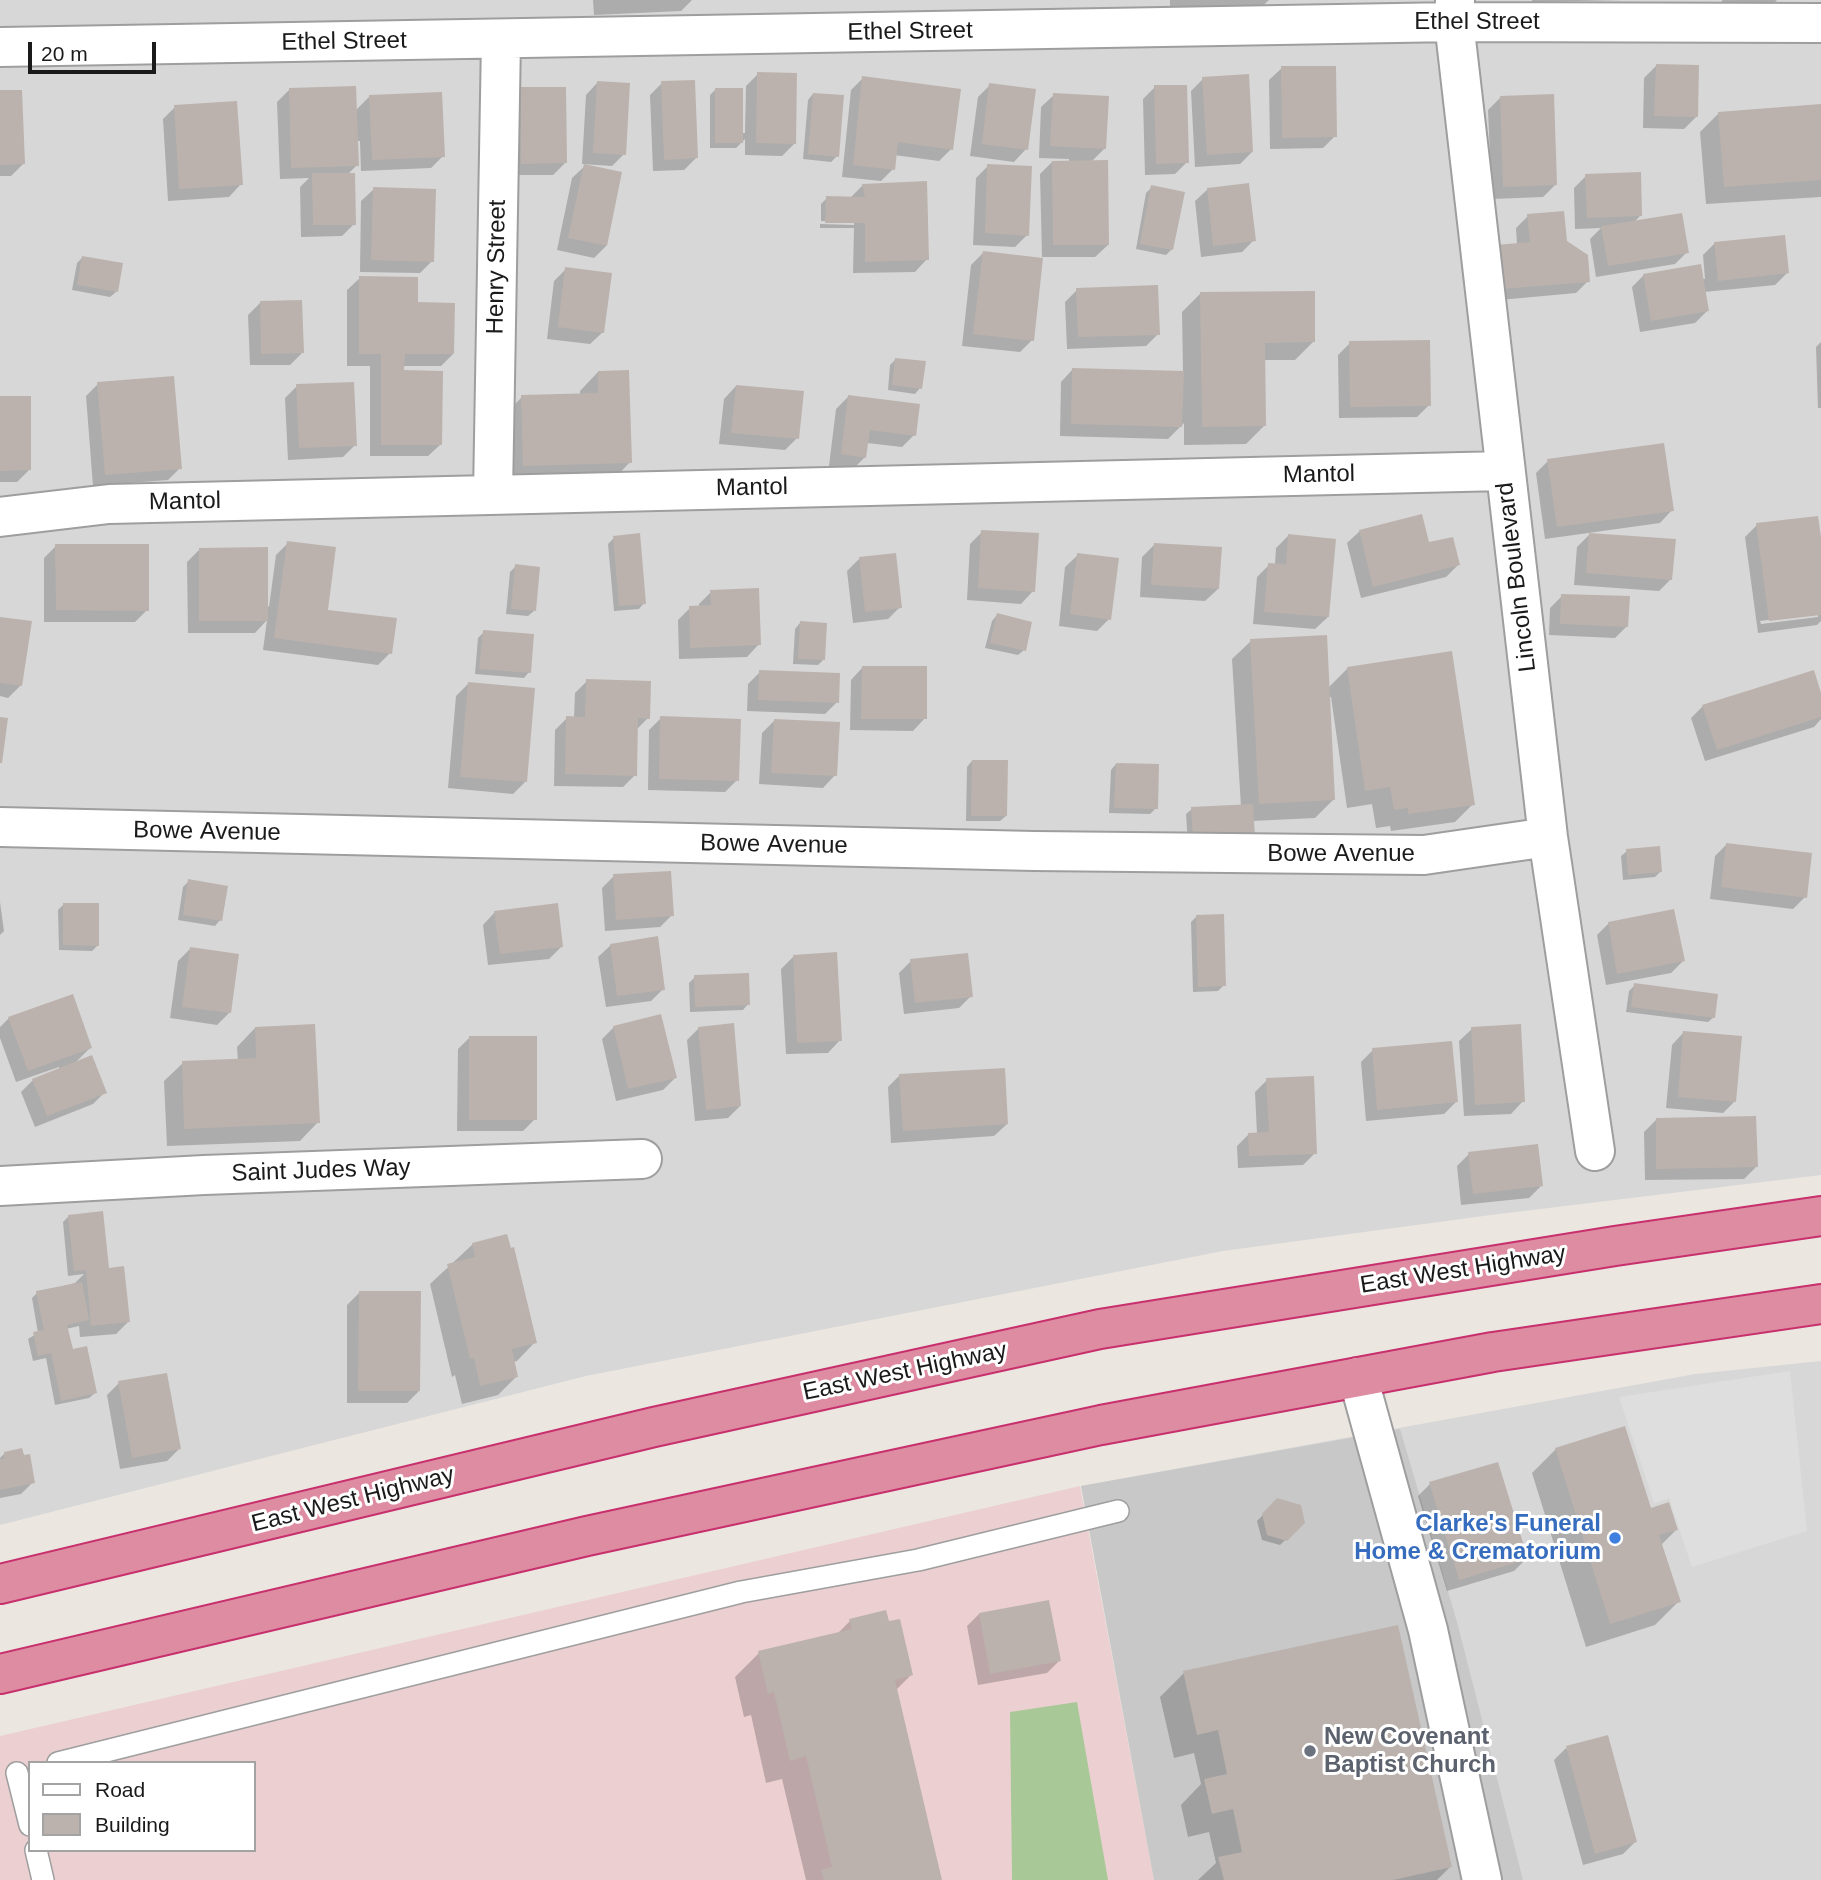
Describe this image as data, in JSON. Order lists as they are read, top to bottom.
{
  "streets": {
    "highway": ["East West Highway"],
    "street": [
      "Ethel Street",
      "Henry Street",
      "Mantol",
      "Lincoln Boulevard",
      "Bowe Avenue",
      "Saint Judes Way"
    ]
  },
  "crossings": [
    ["Ethel Street", "Henry Street"],
    ["Ethel Street", "Lincoln Boulevard"],
    ["Henry Street", "Mantol"],
    ["Mantol", "Lincoln Boulevard"],
    ["Lincoln Boulevard", "Bowe Avenue"]
  ],
  "places": ["Clarke's Funeral Home & Crematorium", "New Covenant Baptist Church"],
  "legend": ["Road", "Building"],
  "scale_bar": "20 m"
}
